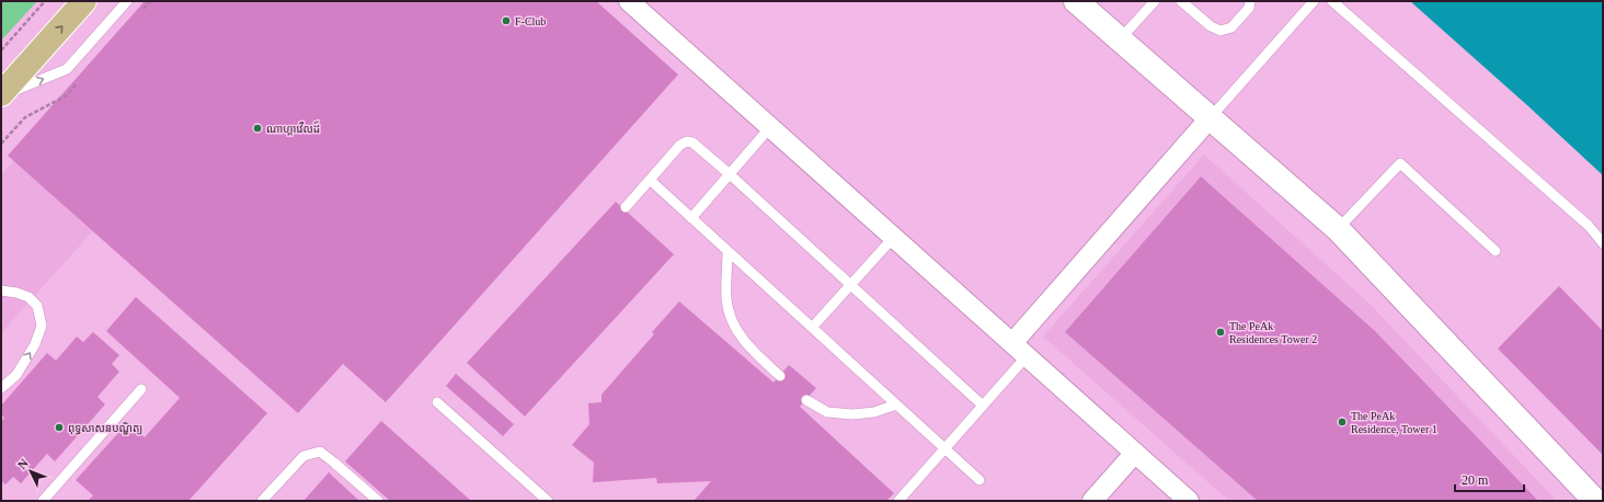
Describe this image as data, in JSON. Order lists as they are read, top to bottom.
{
  "places": [
    "F-Club",
    "ណាហ្គាវើលដ៍",
    "The PeAk Residences Tower 2",
    "The PeAk Residence, Tower 1",
    "ពុទ្ធសាសនបណ្ឌិត្យ"
  ],
  "scale_bar": "20 m",
  "north": "top left"
}
